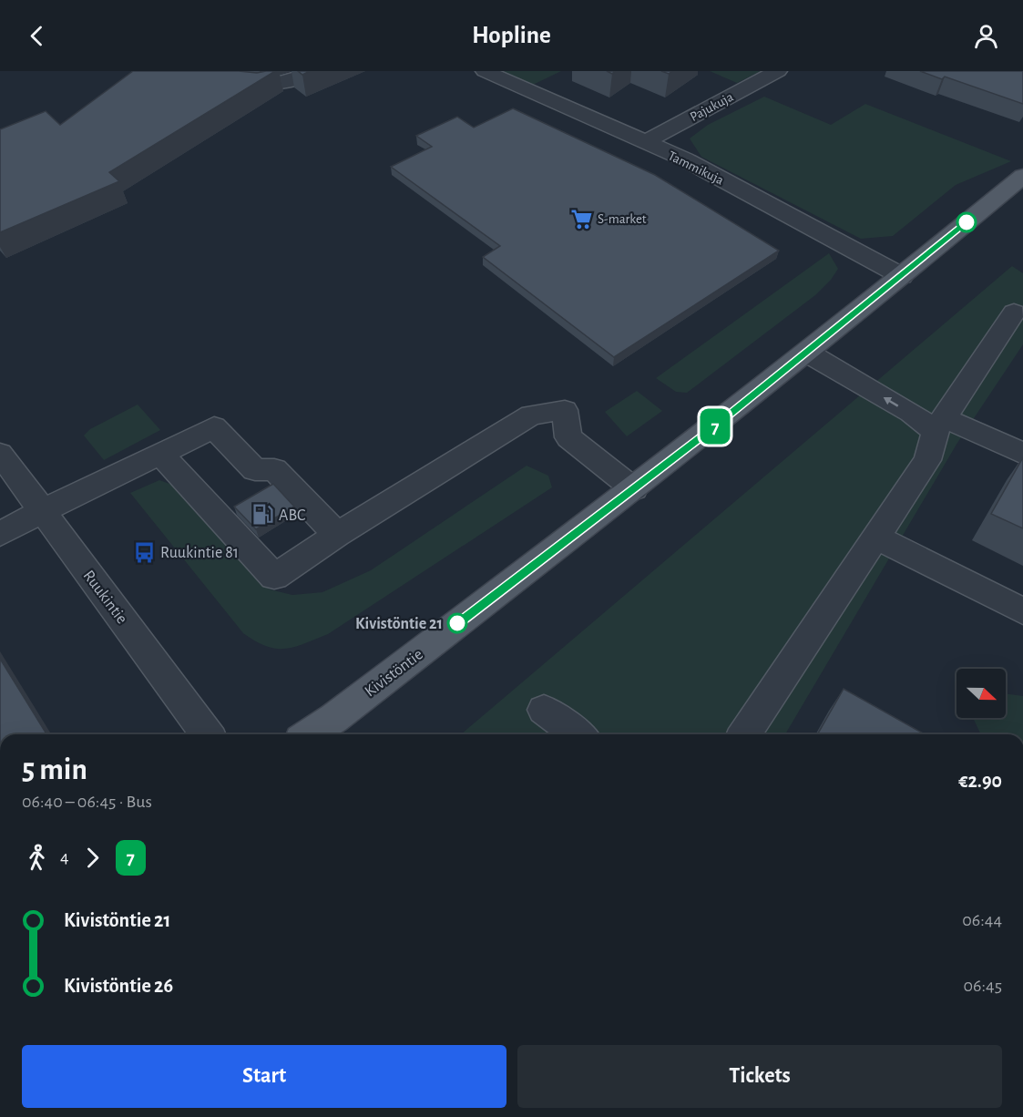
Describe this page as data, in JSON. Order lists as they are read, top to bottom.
{
  "streets": {
    "main road": ["Kivistöntie"],
    "street": ["Pajukuja", "Tammikuja", "Ruukintie"]
  },
  "crossings": [
    ["Pajukuja", "Tammikuja"],
    ["Tammikuja", "Kivistöntie"]
  ],
  "places": {
    "supermarket": ["S-market"],
    "fuel station": ["ABC"],
    "bus stop": ["Ruukintie 81"],
    "other": ["Kivistöntie 21"]
  },
  "lines": ["bus line 7"],
  "north": "right",
  "page": {
    "header": "Hopline",
    "on_map": "7",
    "heading": ["5 min", "06:40 – 06:45 · Bus", "€2.90"],
    "legs": ["4", "7"],
    "list": [
      {
        "name": "Kivistöntie 21",
        "value": "06:44"
      },
      {
        "name": "Kivistöntie 26",
        "value": "06:45"
      }
    ],
    "buttons": ["Start", "Tickets"]
  }
}
